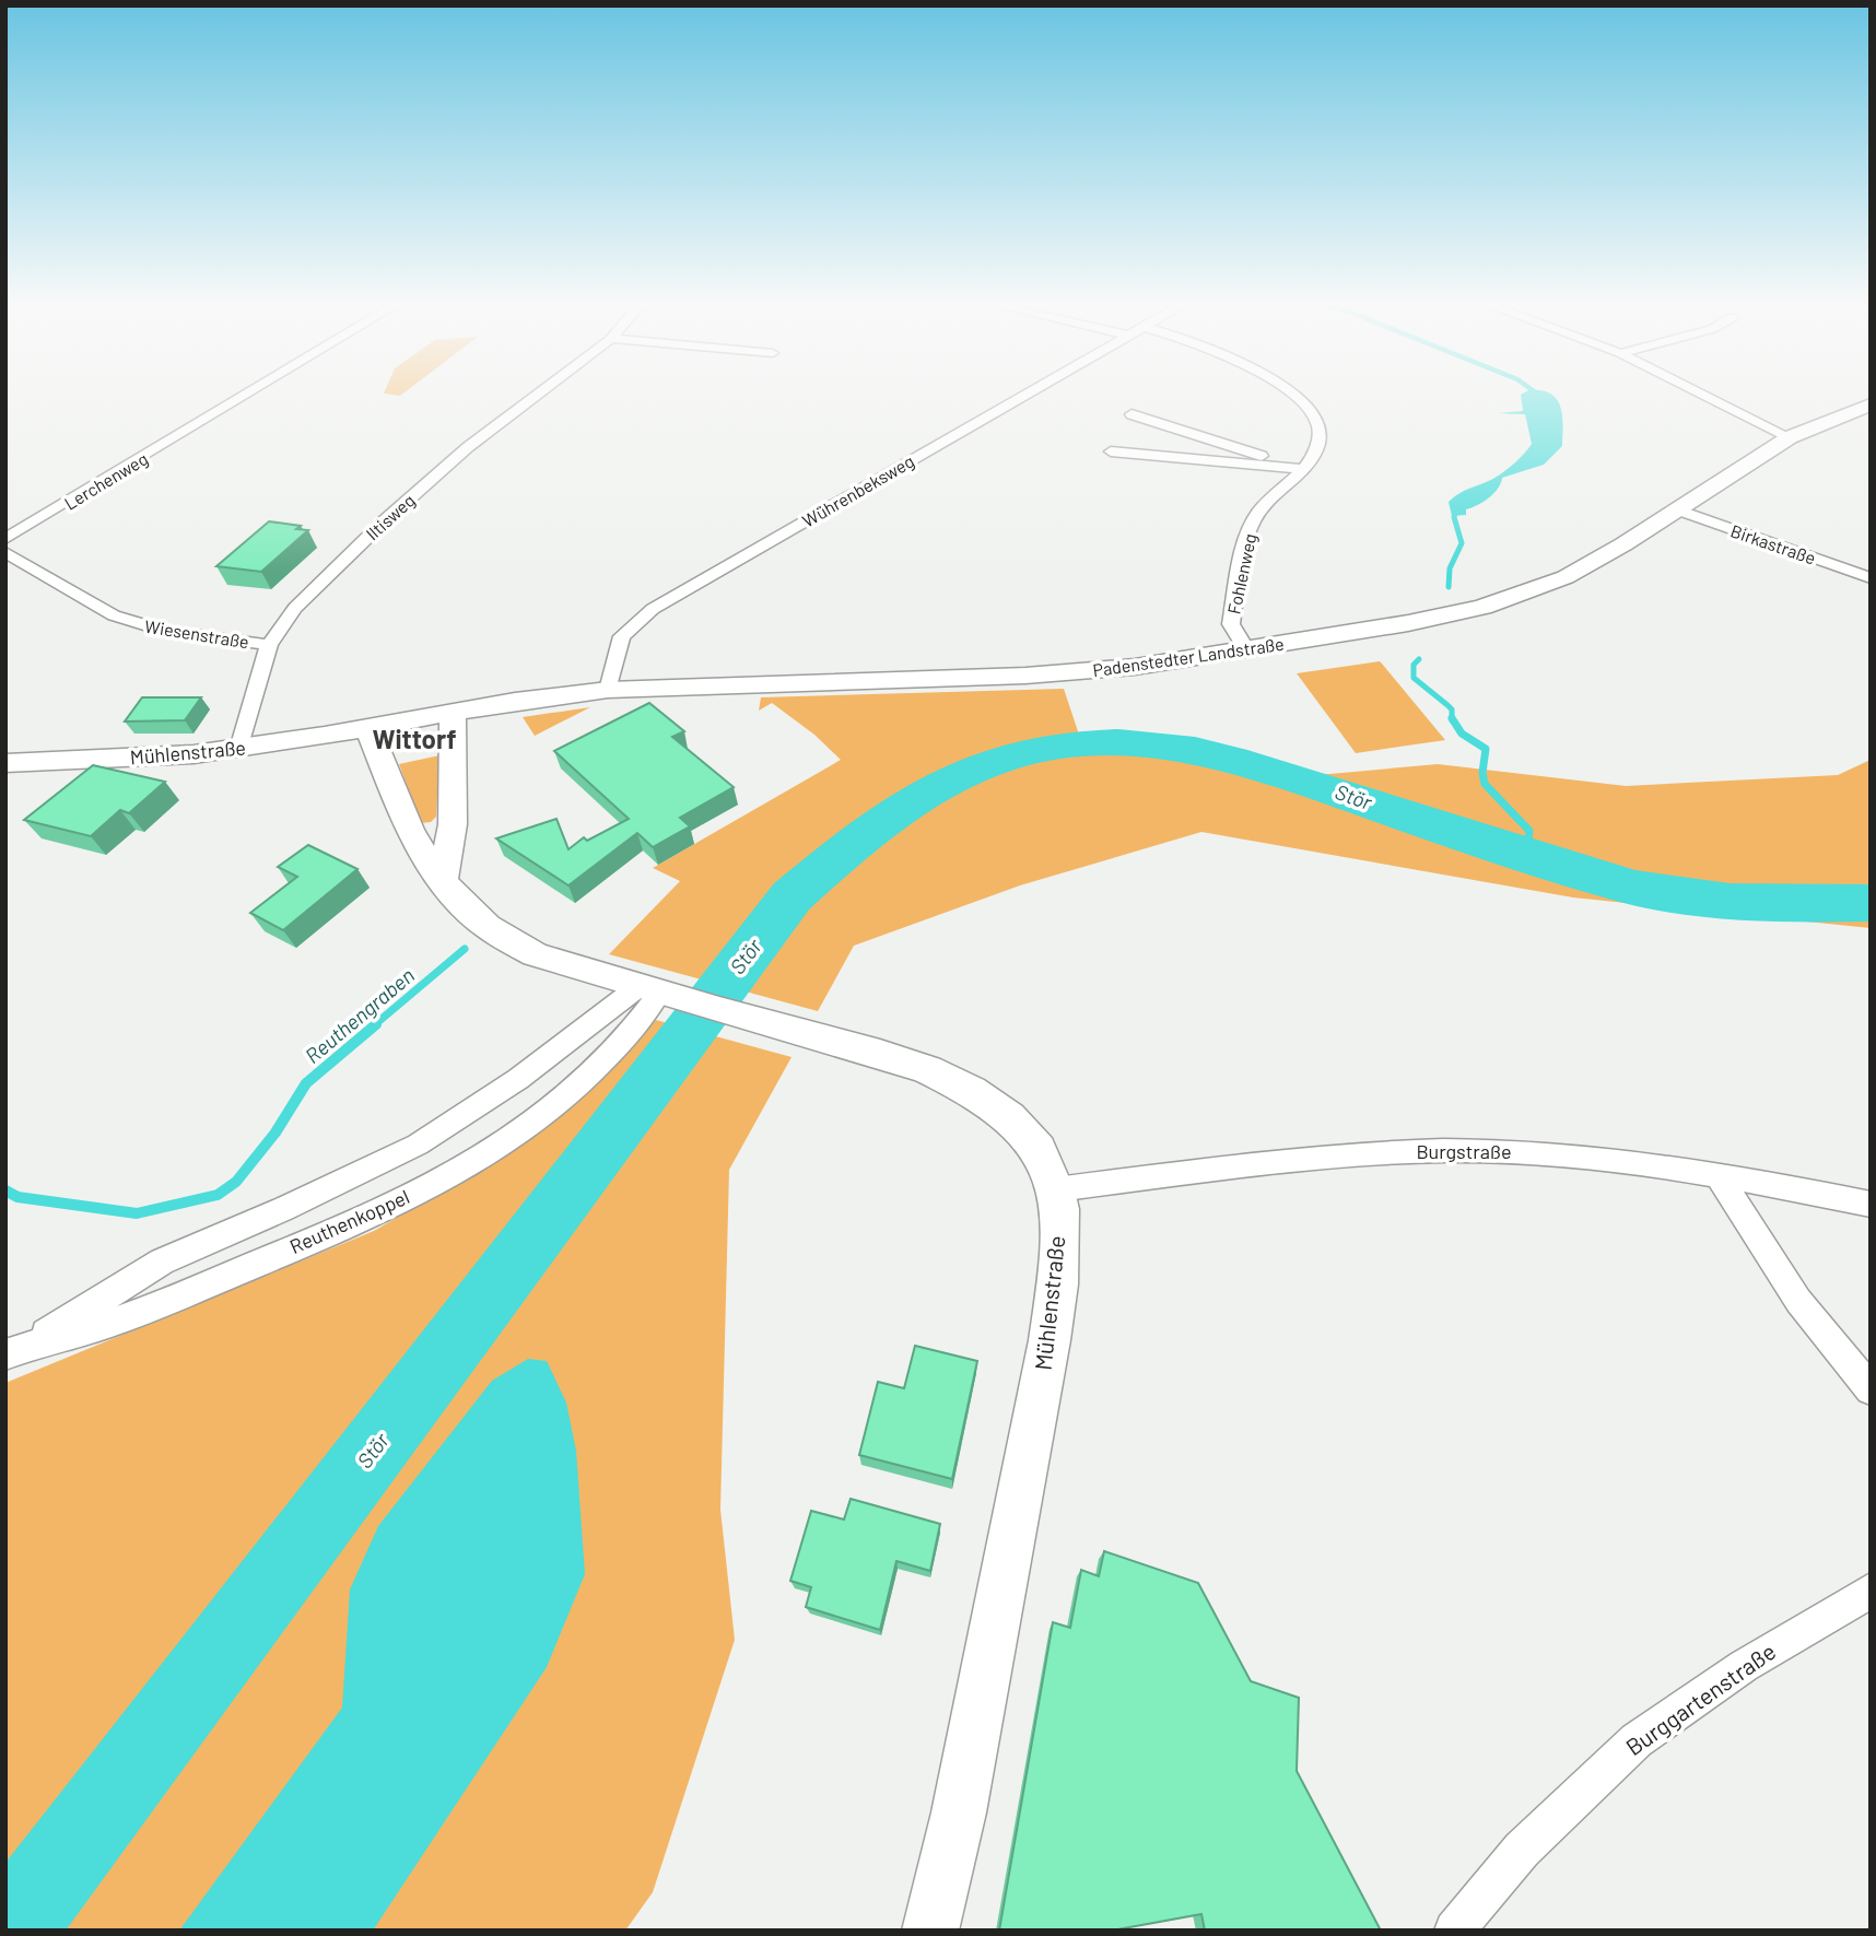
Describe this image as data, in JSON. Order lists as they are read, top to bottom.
{
  "streets": {
    "street": [
      "Lerchenweg",
      "Wührenbeksweg",
      "Iltisweg",
      "Birkastraße",
      "Fohlenweg",
      "Wiesenstraße",
      "Padenstedter Landstraße",
      "Mühlenstraße",
      "Burgstraße",
      "Reuthenkoppel",
      "Burggartenstraße"
    ]
  },
  "crossings": [
    ["Wührenbeksweg", "Padenstedter Landstraße"],
    ["Iltisweg", "Wiesenstraße"],
    ["Iltisweg", "Mühlenstraße"],
    ["Birkastraße", "Padenstedter Landstraße"],
    ["Fohlenweg", "Padenstedter Landstraße"],
    ["Padenstedter Landstraße", "Mühlenstraße"],
    ["Mühlenstraße", "Burgstraße"],
    ["Mühlenstraße", "Reuthenkoppel"]
  ],
  "districts": ["Wittorf"],
  "water": ["Stör", "Reuthengraben"]
}
